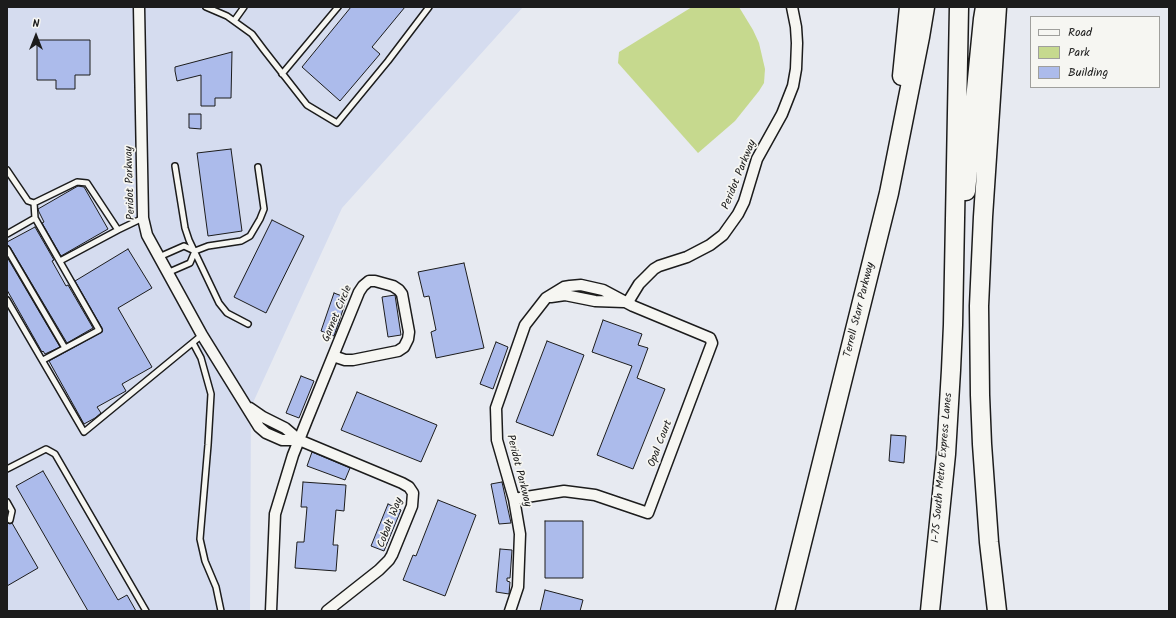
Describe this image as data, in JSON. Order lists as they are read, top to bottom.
{
  "streets": {
    "highway": ["Terrell Starr Parkway", "I-75 South Metro Express Lanes"],
    "street": [
      "Peridot Parkway",
      "Garnet Circle",
      "Opal Court",
      "Cobalt Way"
    ]
  },
  "crossings": [
    ["Peridot Parkway", "Garnet Circle"],
    ["Peridot Parkway", "Opal Court"],
    ["Peridot Parkway", "Cobalt Way"],
    ["Garnet Circle", "Cobalt Way"]
  ],
  "legend": ["Road", "Park", "Building"],
  "north": "top"
}
